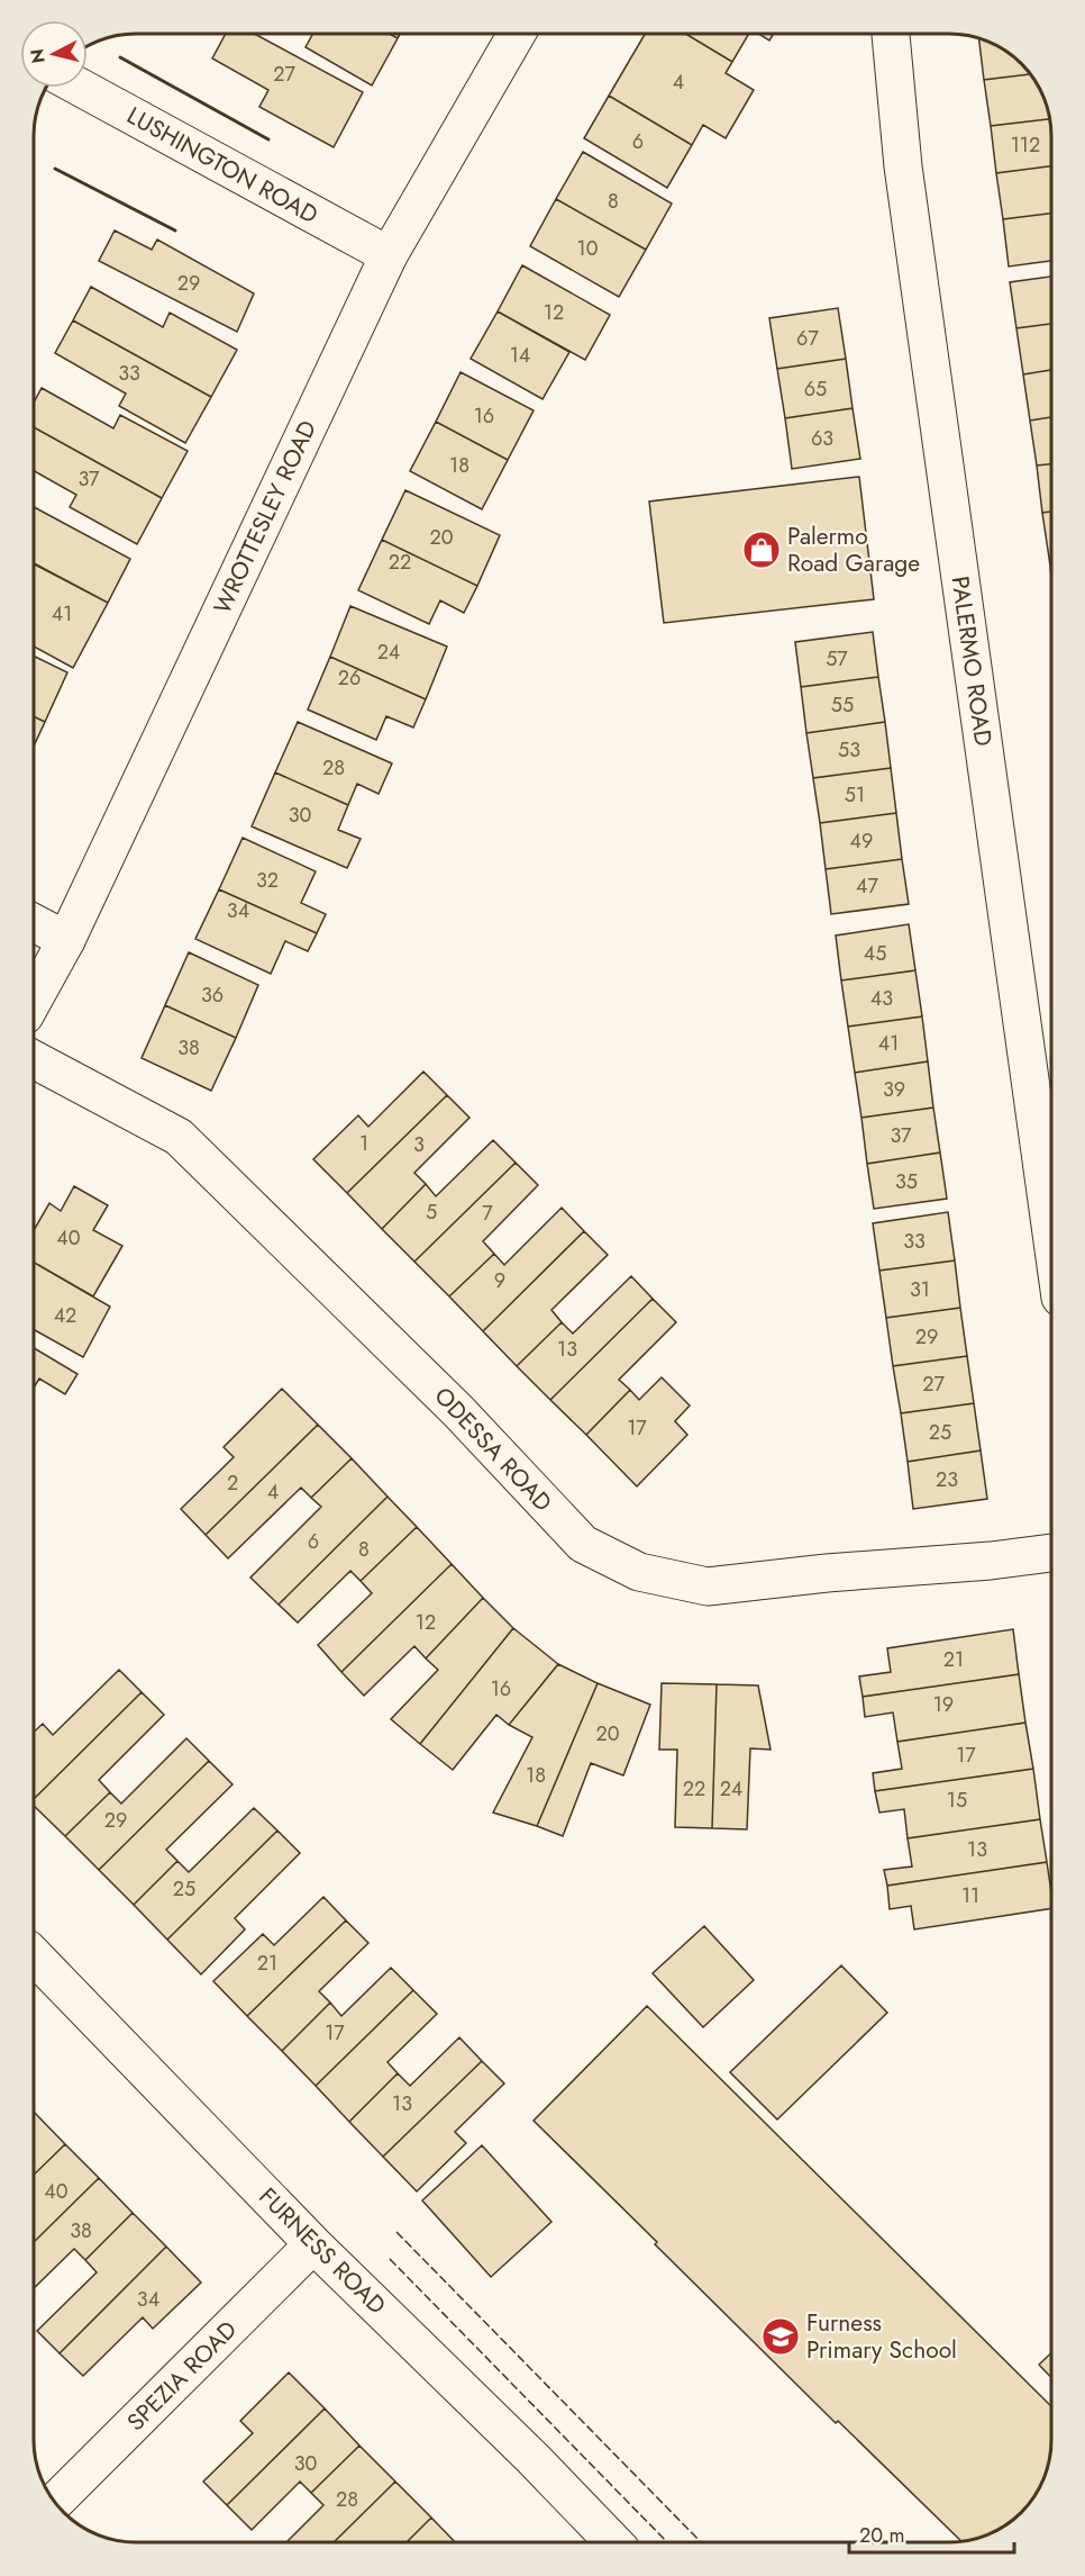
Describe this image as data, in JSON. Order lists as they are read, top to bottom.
{
  "streets": {
    "street": [
      "LUSHINGTON ROAD",
      "WROTTESLEY ROAD",
      "PALERMO ROAD",
      "ODESSA ROAD",
      "FURNESS ROAD",
      "SPEZIA ROAD"
    ]
  },
  "crossings": [
    ["LUSHINGTON ROAD", "WROTTESLEY ROAD"],
    ["FURNESS ROAD", "SPEZIA ROAD"]
  ],
  "places": {
    "shop": ["Palermo Road Garage"],
    "school or university": ["Furness Primary School"]
  },
  "house_numbers": [
    "27",
    "4",
    "6",
    "112",
    "8",
    "10",
    "29",
    "12",
    "67",
    "14",
    "33",
    "65",
    "16",
    "63",
    "18",
    "37",
    "20",
    "22",
    "41",
    "24",
    "57",
    "26",
    "55",
    "53",
    "28",
    "51",
    "30",
    "49",
    "32",
    "47",
    "34",
    "45",
    "36",
    "43",
    "41",
    "38",
    "39",
    "37",
    "1",
    "3",
    "35",
    "5",
    "7",
    "40",
    "33",
    "9",
    "31",
    "42",
    "29",
    "13",
    "27",
    "17",
    "25",
    "23",
    "2",
    "4",
    "6",
    "8",
    "12",
    "21",
    "16",
    "19",
    "20",
    "17",
    "18",
    "22",
    "24",
    "15",
    "29",
    "13",
    "25",
    "11",
    "21",
    "17",
    "13",
    "40",
    "38",
    "34",
    "30",
    "28"
  ],
  "scale_bar": "20 m",
  "north": "left"
}
